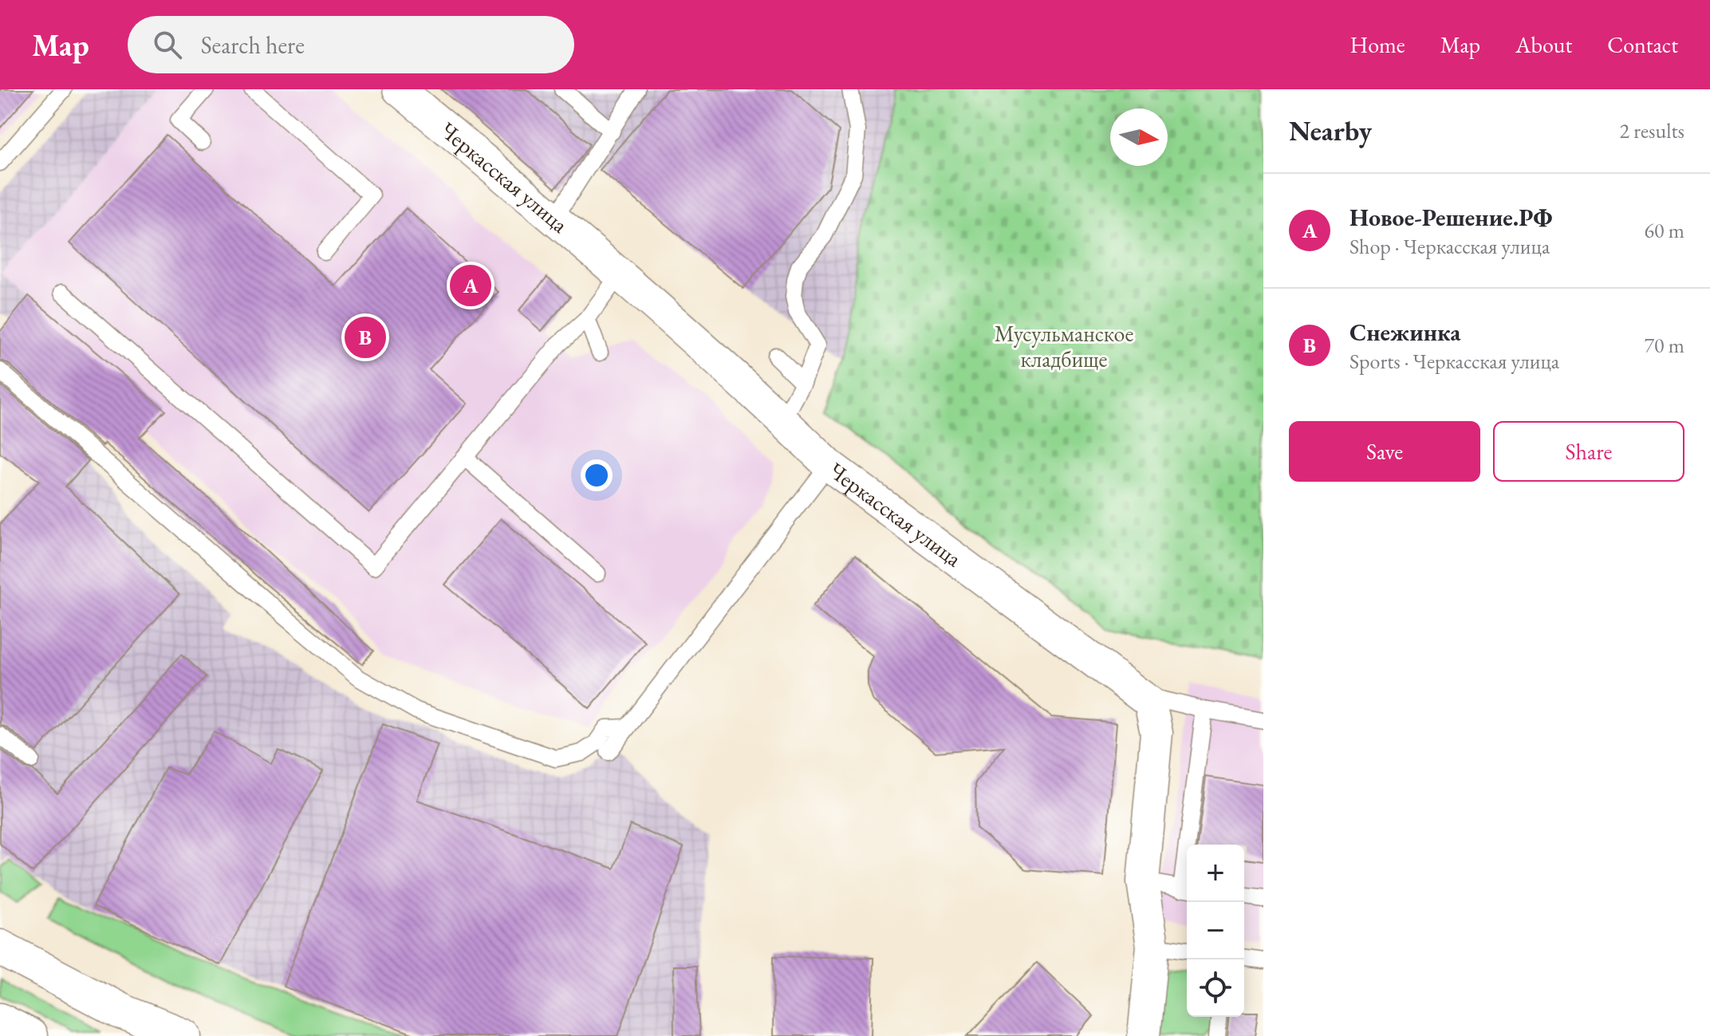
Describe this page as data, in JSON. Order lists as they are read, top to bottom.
{
  "streets": {
    "street": ["Черкасская улица"]
  },
  "parks": ["Мусульманское кладбище"],
  "north": "right",
  "page": {
    "header": "Map",
    "search": "Search here",
    "nav": [
      "Home",
      "Map",
      "About",
      "Contact"
    ],
    "heading": ["Nearby", "2 results"],
    "list": [
      {
        "mark": "A",
        "name": "Новое-Решение.РФ",
        "note": "Shop · Черкасская улица",
        "value": "60 m"
      },
      {
        "mark": "B",
        "name": "Снежинка",
        "note": "Sports · Черкасская улица",
        "value": "70 m"
      }
    ],
    "pins": ["A", "B"],
    "buttons": ["Save", "Share"],
    "map_buttons": ["+", "−"]
  }
}
